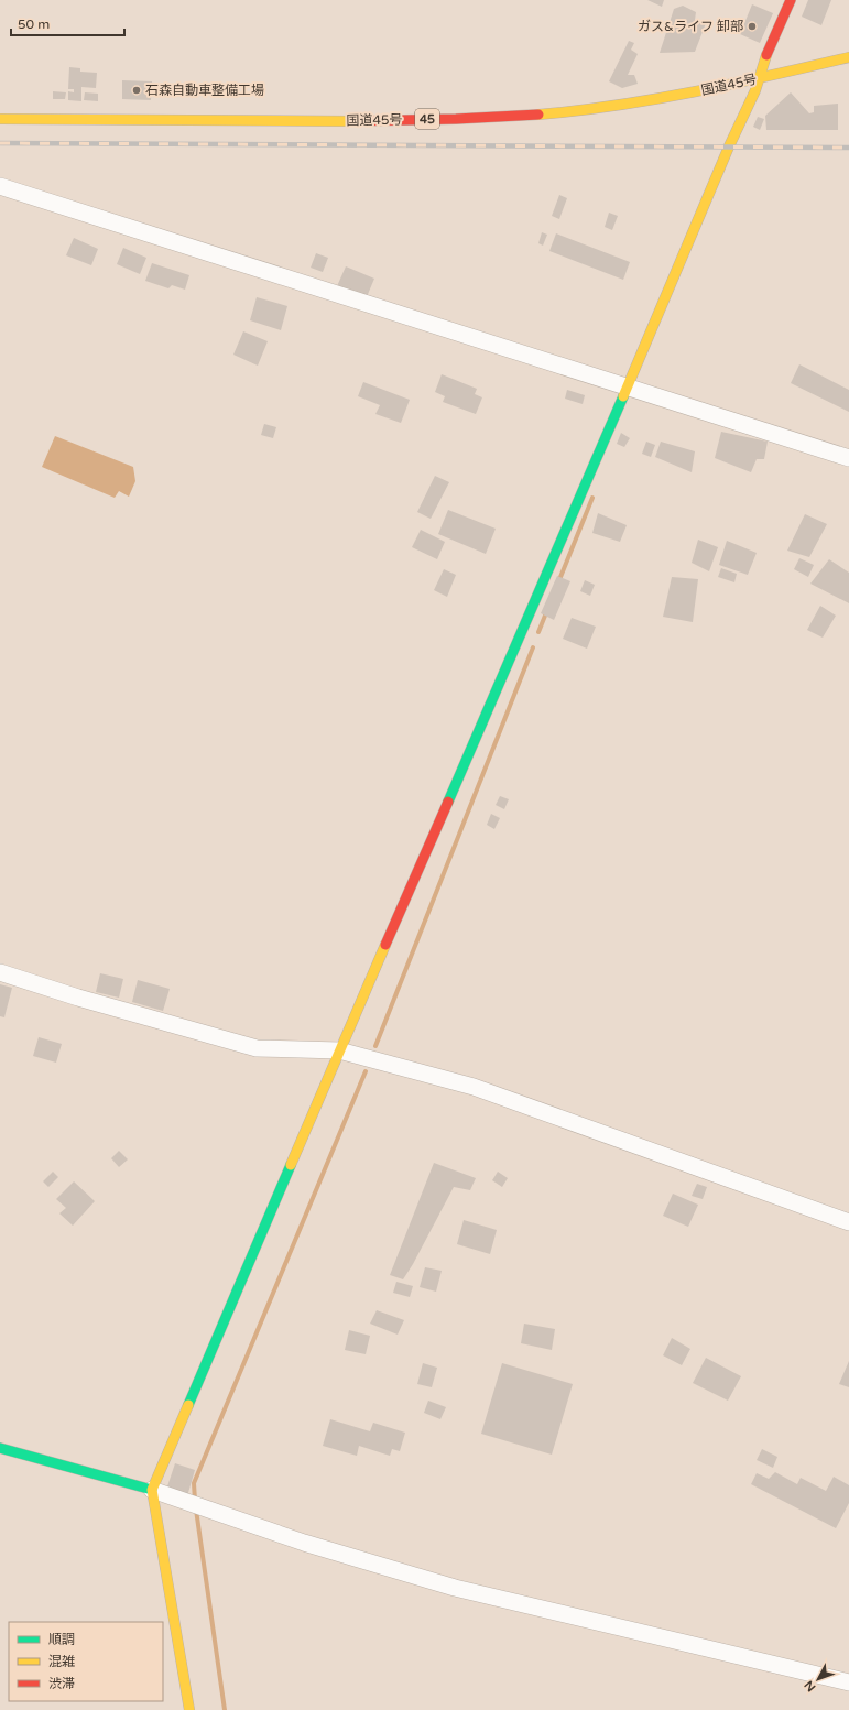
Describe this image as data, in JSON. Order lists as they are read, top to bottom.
{
  "streets": {
    "main road": ["国道45号", "45"]
  },
  "places": ["ガス&ライフ 卸部", "石森自動車整備工場"],
  "legend": ["順調", "混雑", "渋滞"],
  "scale_bar": "50 m",
  "north": "bottom left"
}
